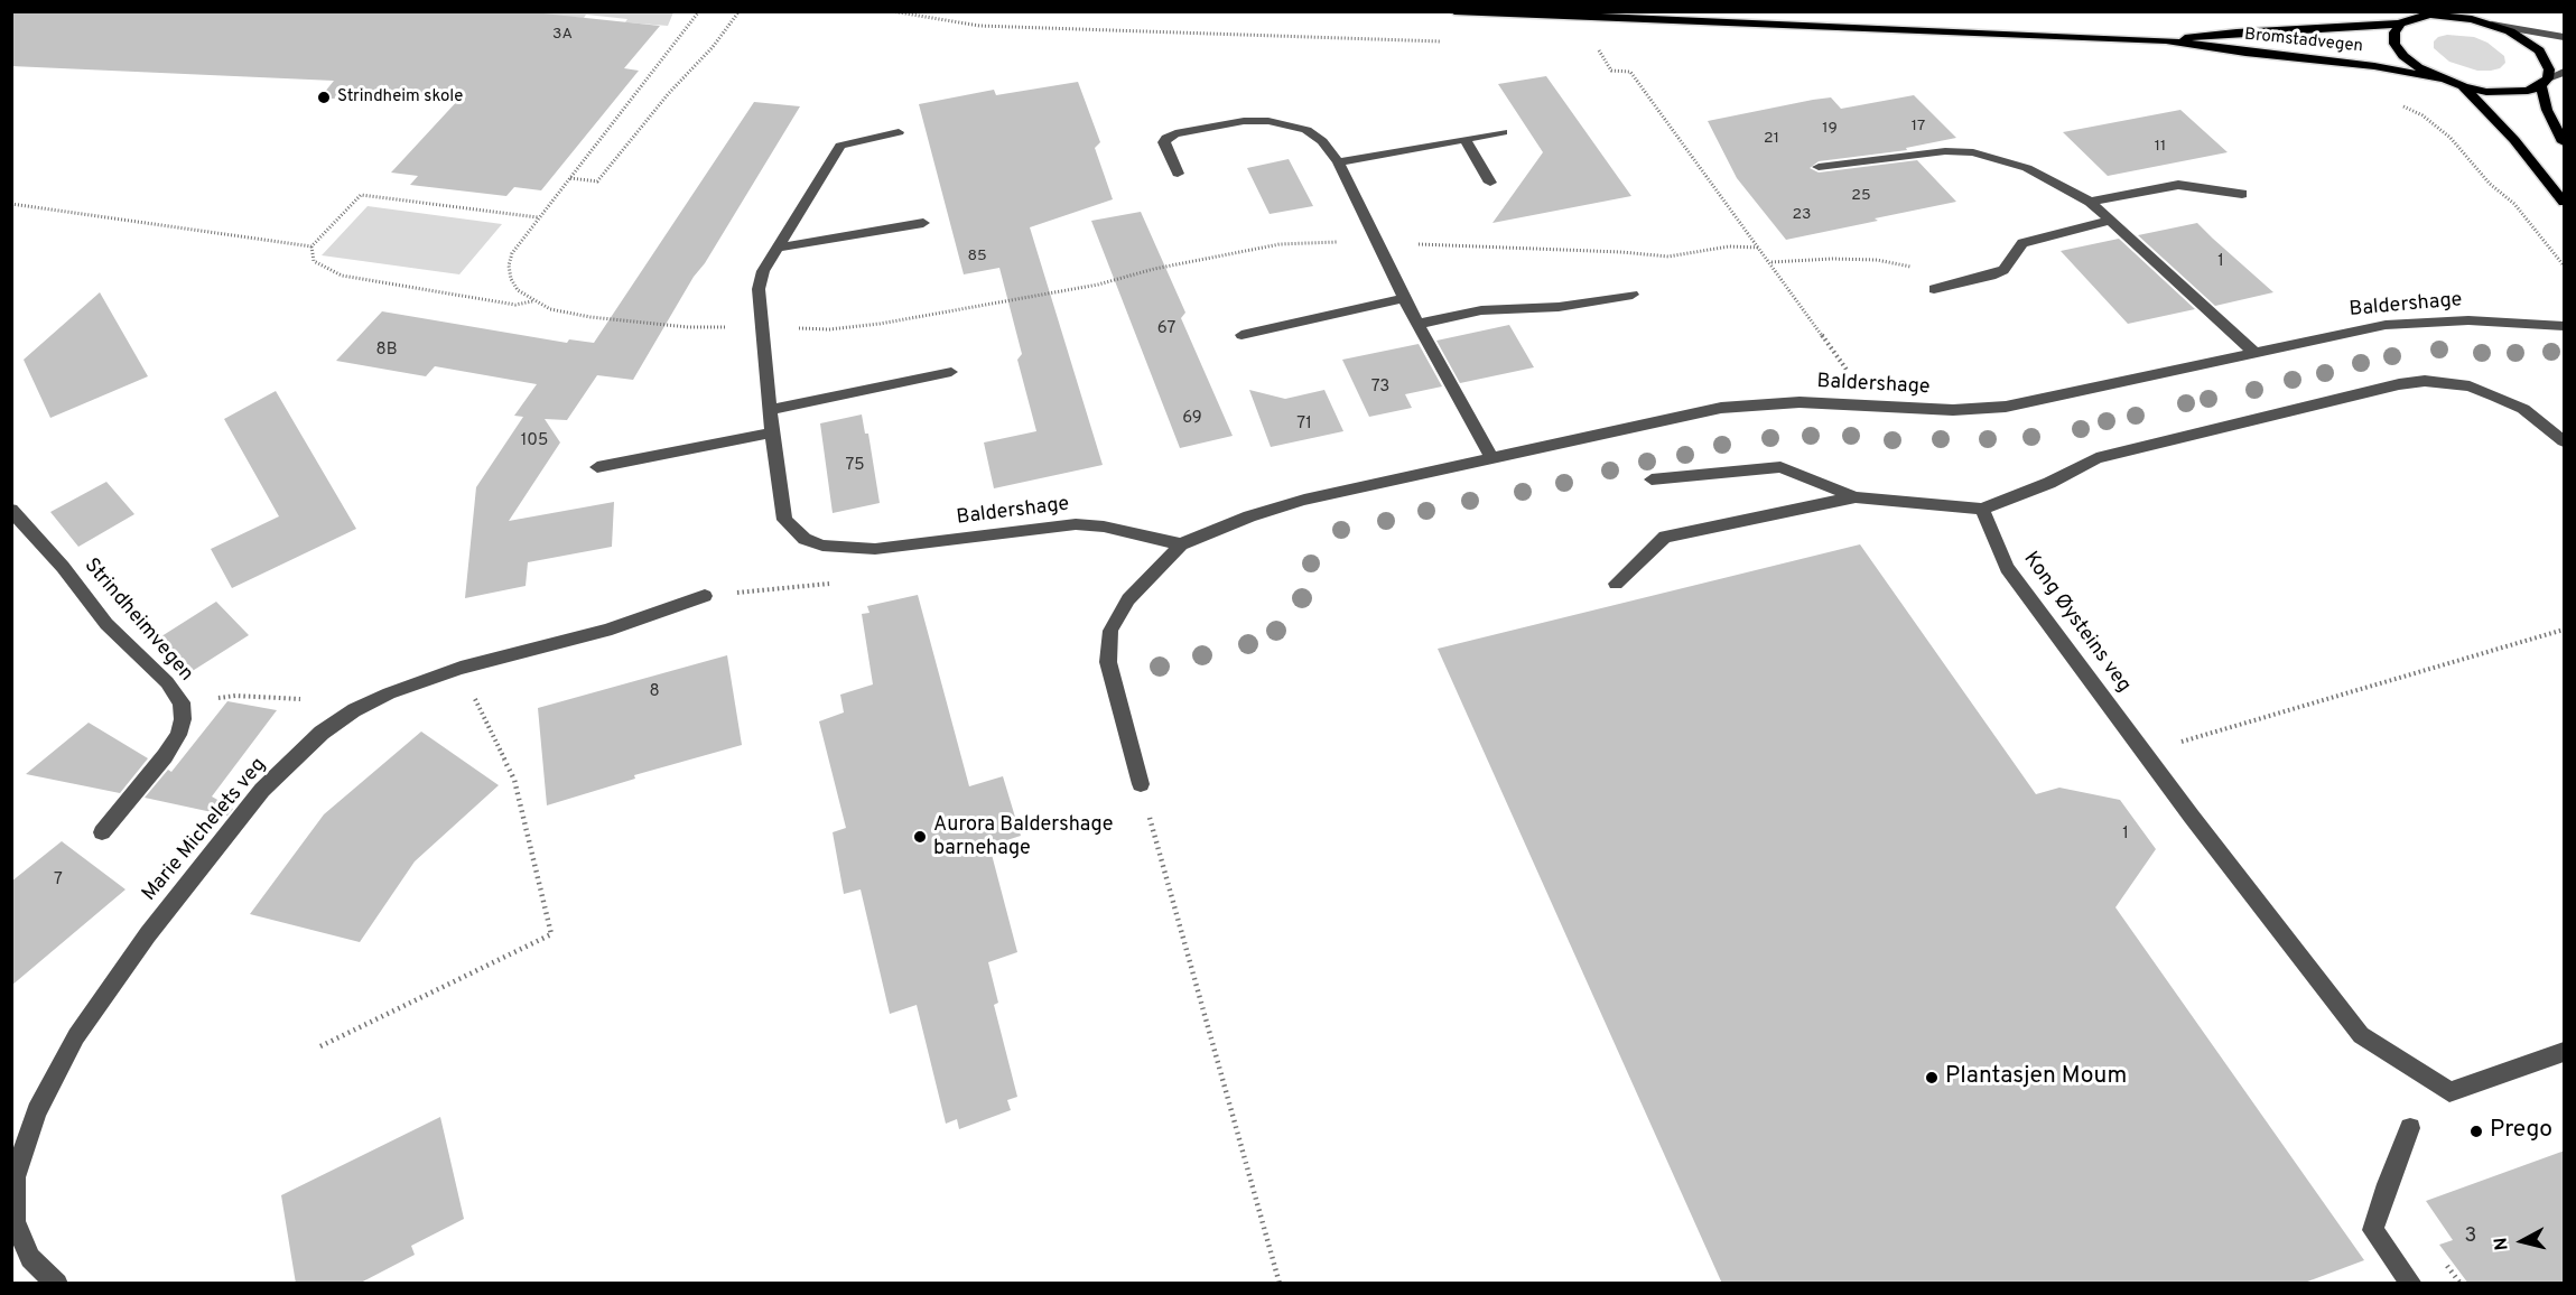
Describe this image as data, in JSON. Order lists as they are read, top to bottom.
{
  "streets": {
    "main road": ["Bromstadvegen"],
    "street": [
      "Baldershage",
      "Strindheimvegen",
      "Kong Øysteins veg",
      "Marie Michelets veg"
    ]
  },
  "places": [
    "Strindheim skole",
    "Aurora Baldershage barnehage",
    "Plantasjen Moum",
    "Prego"
  ],
  "house_numbers": [
    "3A",
    "17",
    "19",
    "21",
    "11",
    "25",
    "23",
    "85",
    "1",
    "67",
    "8B",
    "73",
    "69",
    "71",
    "105",
    "75",
    "8",
    "1",
    "7",
    "3"
  ],
  "north": "left"
}
